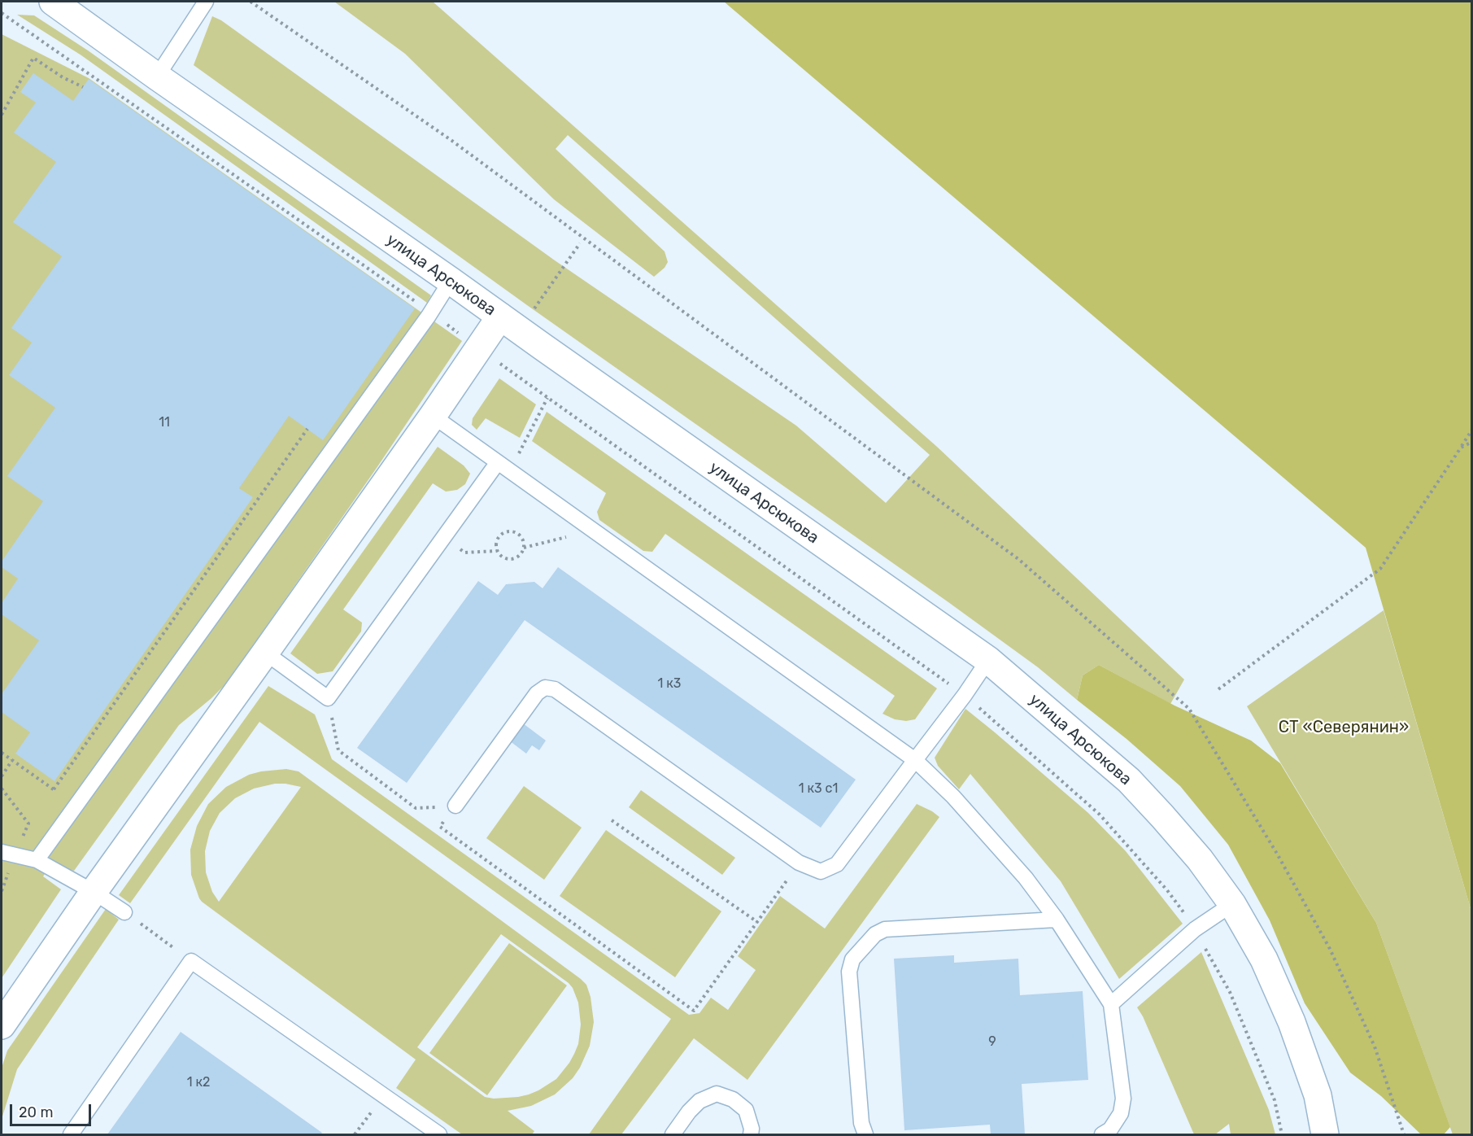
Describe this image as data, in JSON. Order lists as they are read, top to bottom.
{
  "streets": {
    "street": ["улица Арсюкова"]
  },
  "parks": ["СТ «Северянин»"],
  "house_numbers": [
    "11",
    "1 к3",
    "1 к3 с1",
    "9",
    "1 к2"
  ],
  "scale_bar": "20 m"
}
